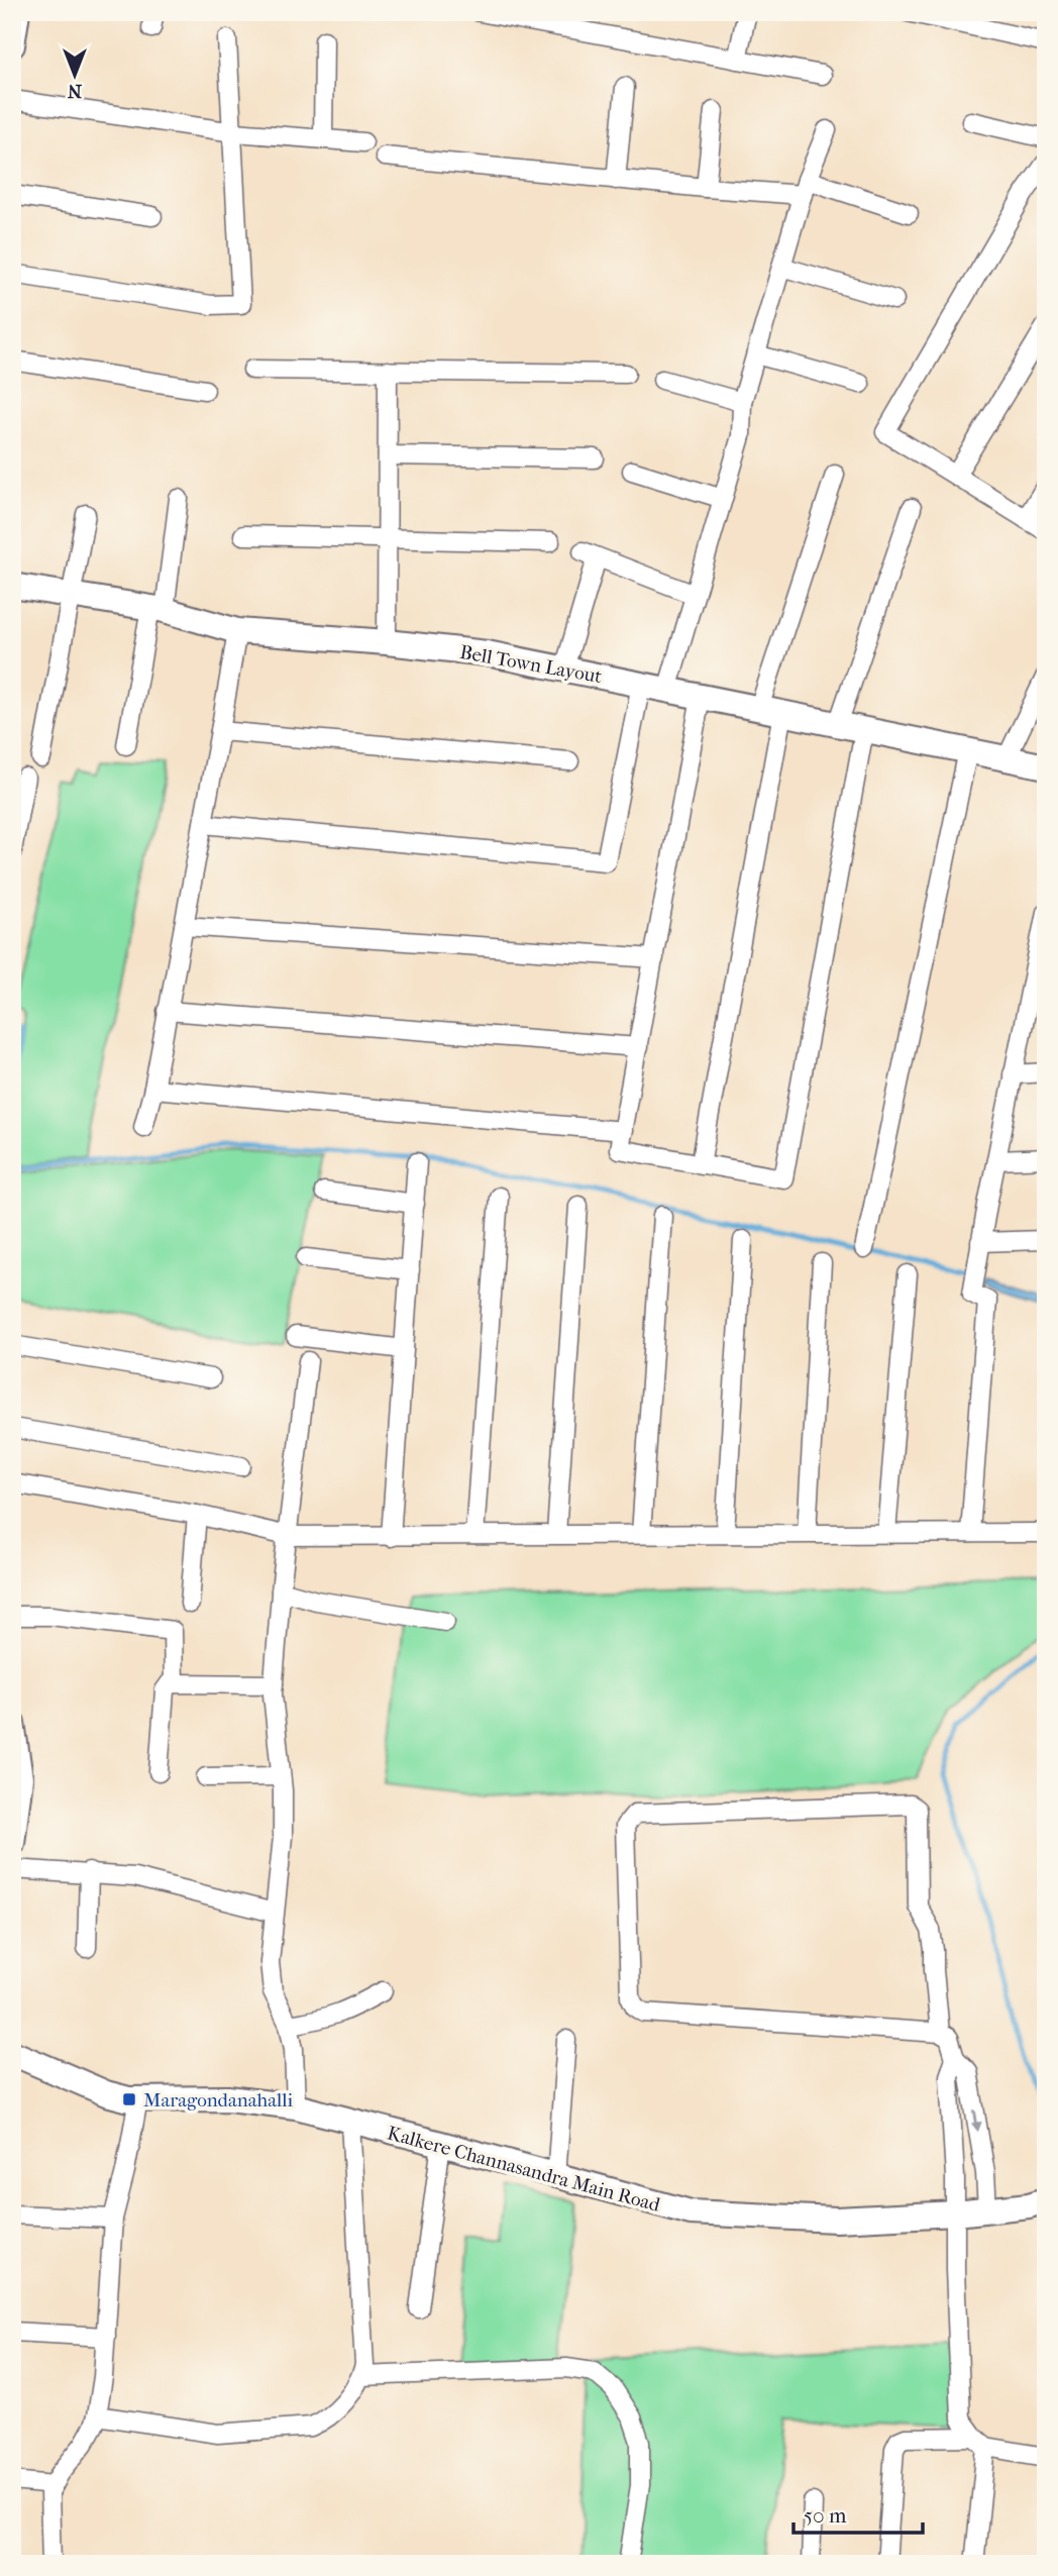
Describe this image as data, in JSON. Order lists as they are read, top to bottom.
{
  "streets": {
    "street": ["Bell Town Layout", "Kalkere Channasandra Main Road"]
  },
  "places": {
    "transit": ["Maragondanahalli"]
  },
  "scale_bar": "50 m",
  "north": "bottom"
}
